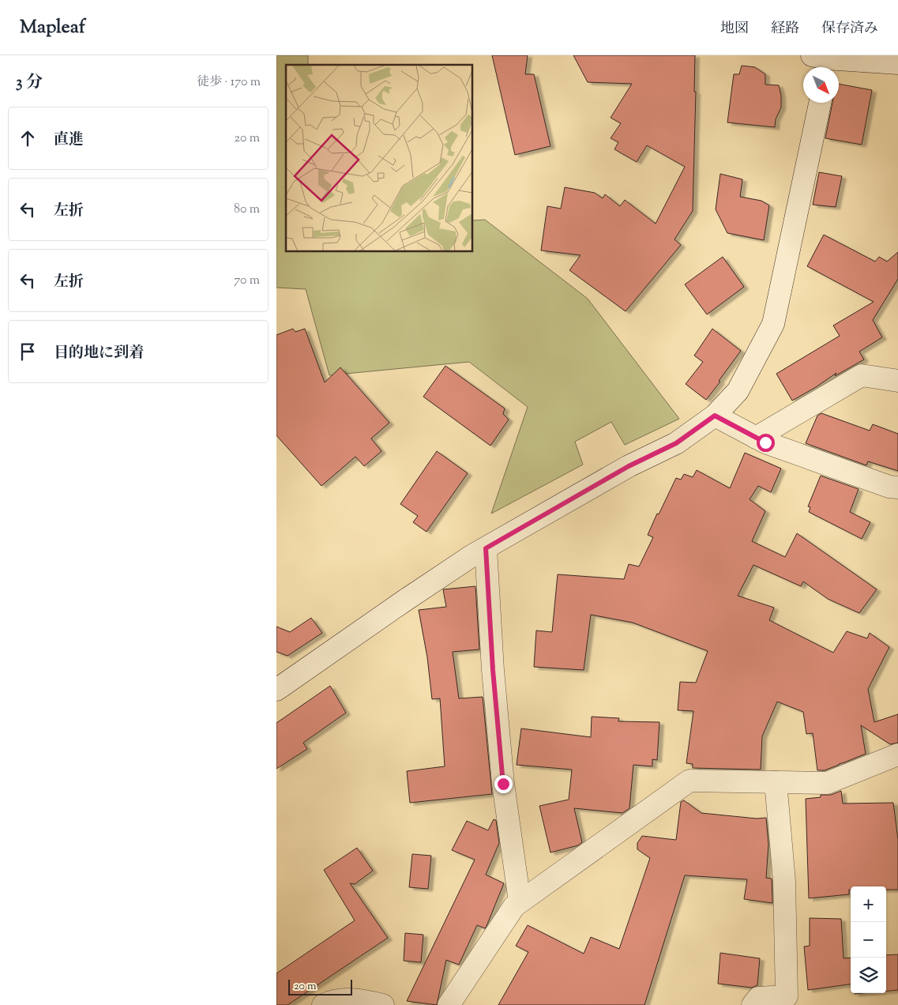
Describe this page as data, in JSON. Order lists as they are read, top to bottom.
{
  "scale_bar": "20 m",
  "north": "bottom right",
  "page": {
    "header": "Mapleaf",
    "nav": ["地図", "経路", "保存済み"],
    "heading": ["3 分", "徒歩 · 170 m"],
    "list": [
      ["直進", "20 m"],
      ["左折", "80 m"],
      ["左折", "70 m"],
      "目的地に到着"
    ],
    "map_buttons": ["+", "−"],
    "scale": "20 m"
  }
}
